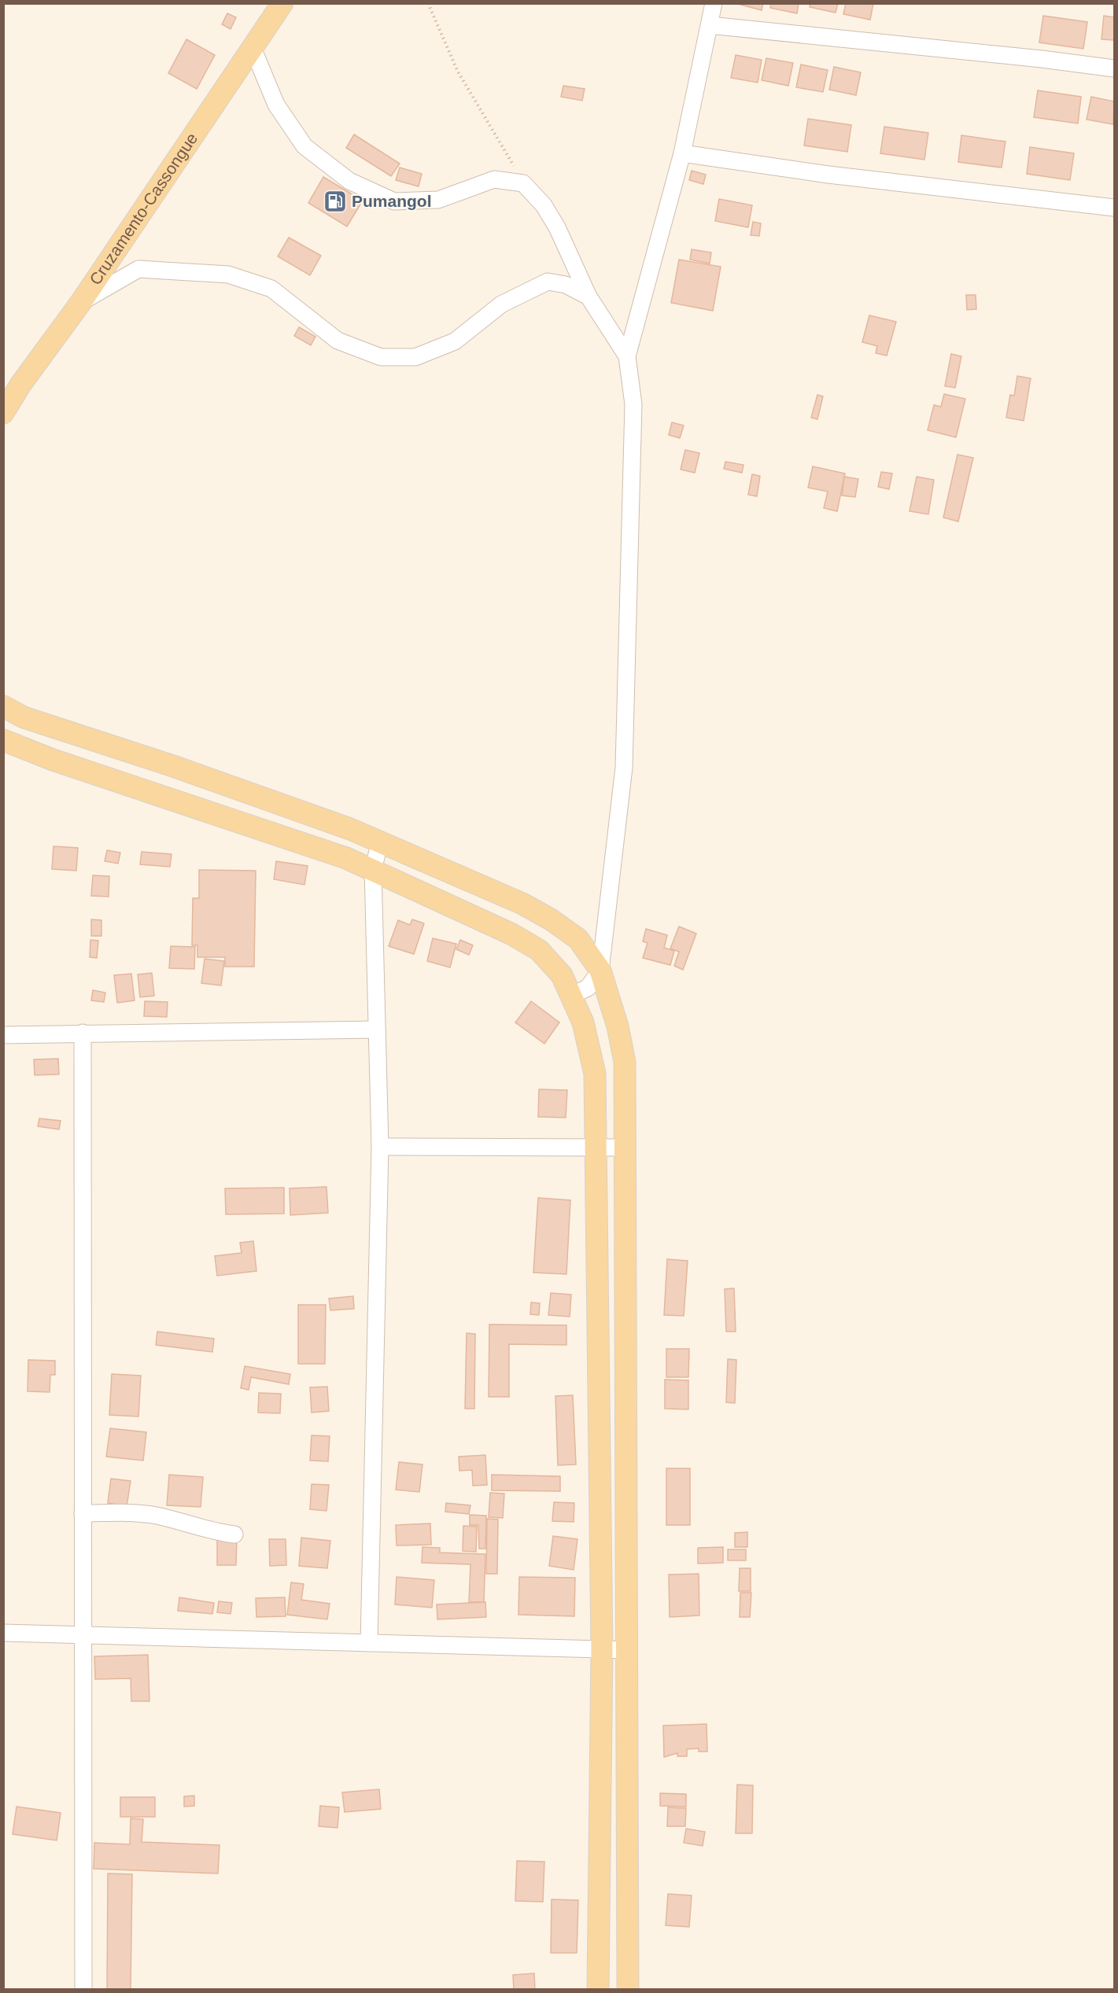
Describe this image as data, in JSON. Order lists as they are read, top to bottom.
{
  "streets": {
    "main road": ["Cruzamento-Cassongue"]
  },
  "places": {
    "fuel station": ["Pumangol"]
  }
}
